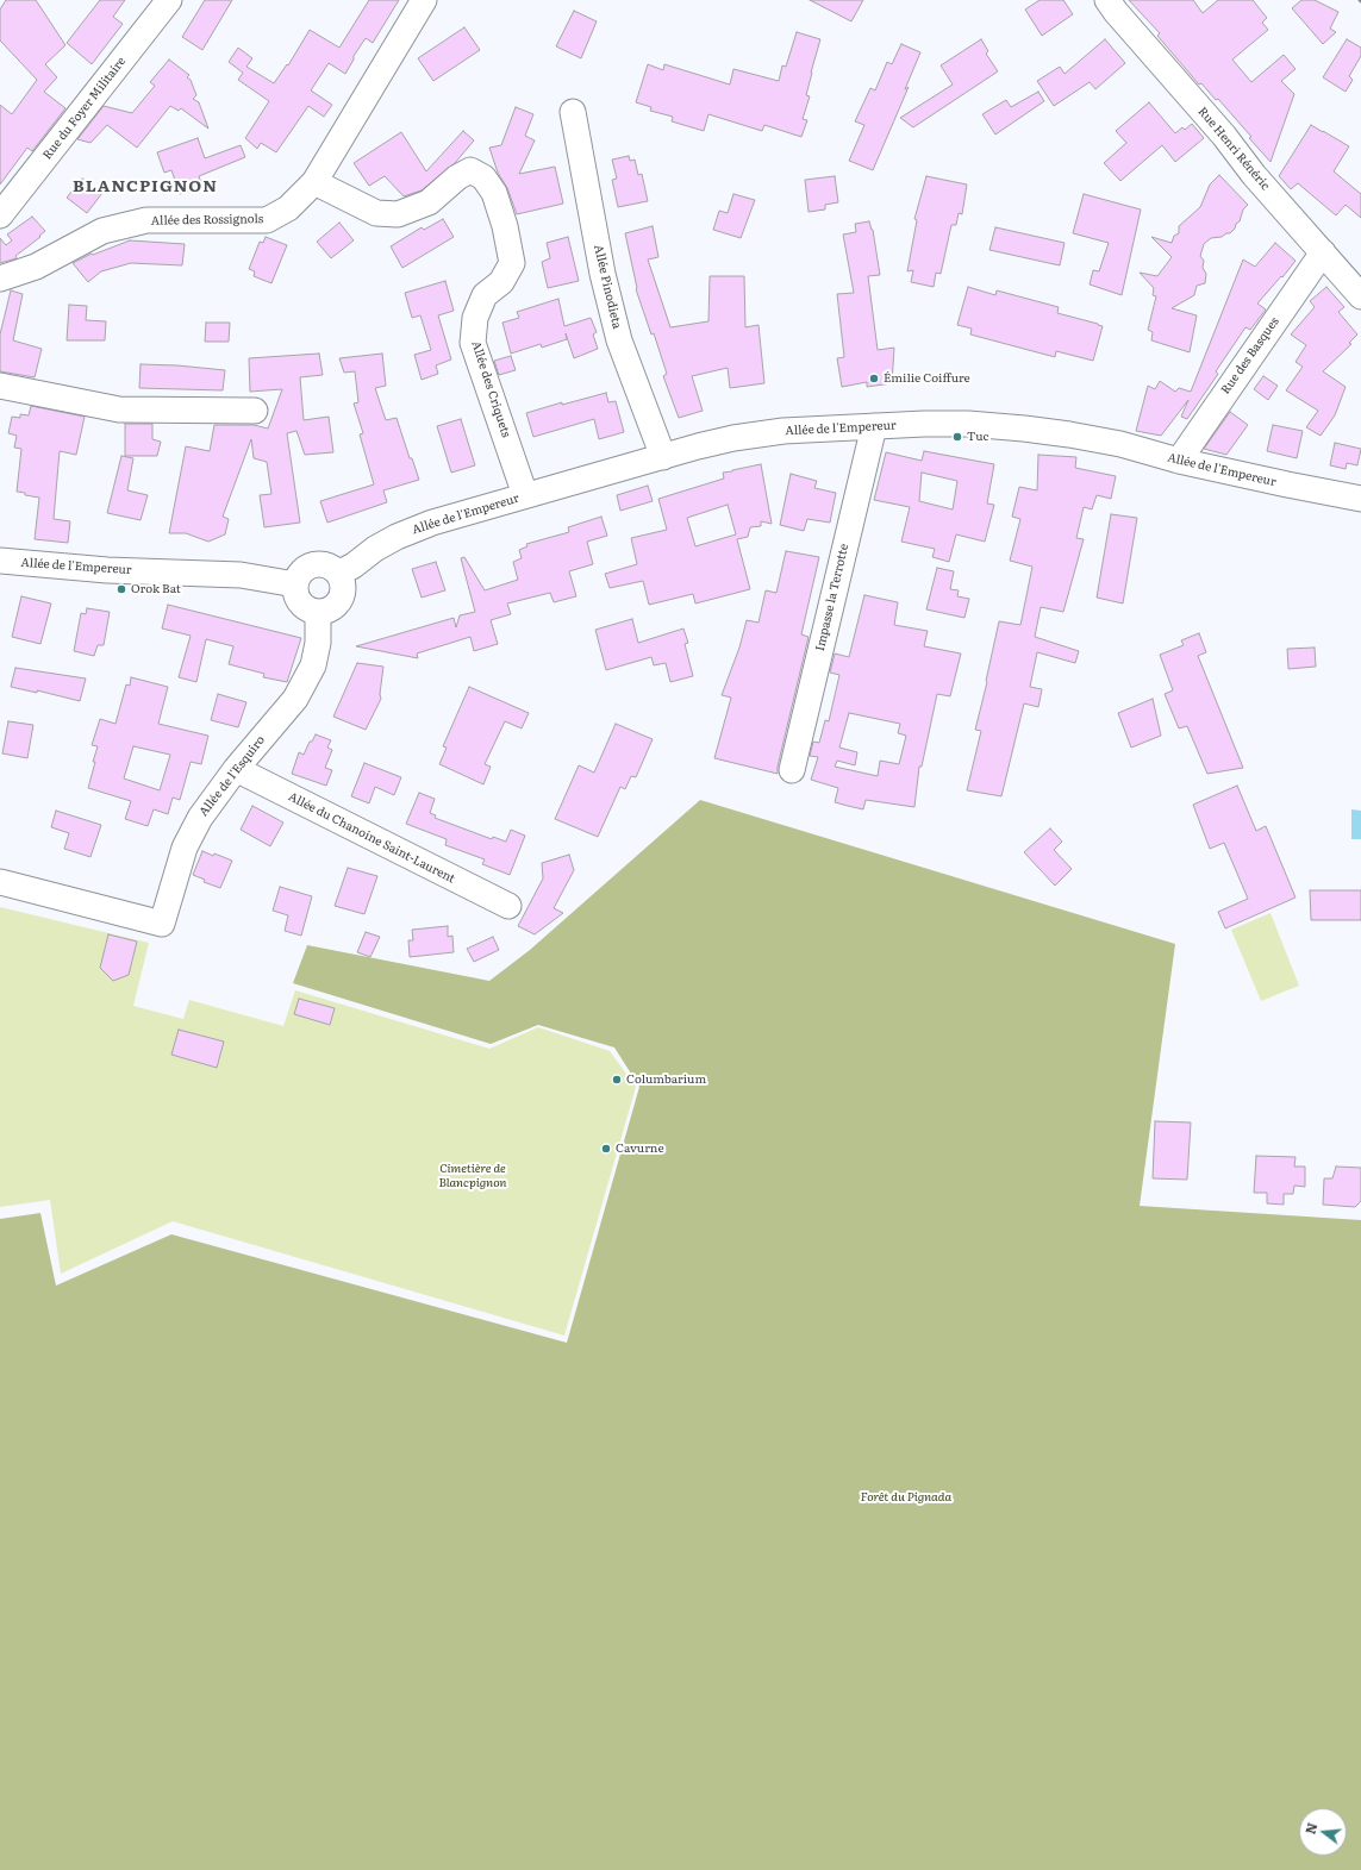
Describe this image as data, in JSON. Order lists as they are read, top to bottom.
{
  "streets": {
    "street": [
      "Rue du Foyer Militaire",
      "Rue Henri Rénéric",
      "Allée des Rossignols",
      "Allée Pinodieta",
      "Rue des Basques",
      "Allée des Criquets",
      "Allée de l'Empereur",
      "Impasse la Terrotte",
      "Allée de l'Esquiro",
      "Allée du Chanoine Saint-Laurent"
    ]
  },
  "crossings": [
    ["Rue Henri Rénéric", "Rue des Basques"],
    ["Allée des Rossignols", "Allée des Criquets"],
    ["Allée Pinodieta", "Allée de l'Empereur"],
    ["Rue des Basques", "Allée de l'Empereur"],
    ["Allée des Criquets", "Allée de l'Empereur"],
    ["Allée de l'Empereur", "Impasse la Terrotte"],
    ["Allée de l'Empereur", "Allée de l'Esquiro"],
    ["Allée de l'Esquiro", "Allée du Chanoine Saint-Laurent"]
  ],
  "districts": ["BLANCPIGNON"],
  "parks": ["Cimetière de Blancpignon", "Forêt du Pignada"],
  "places": [
    "Émilie Coiffure",
    "Tuc",
    "Orok Bat",
    "Columbarium",
    "Cavurne"
  ],
  "north": "left"
}
